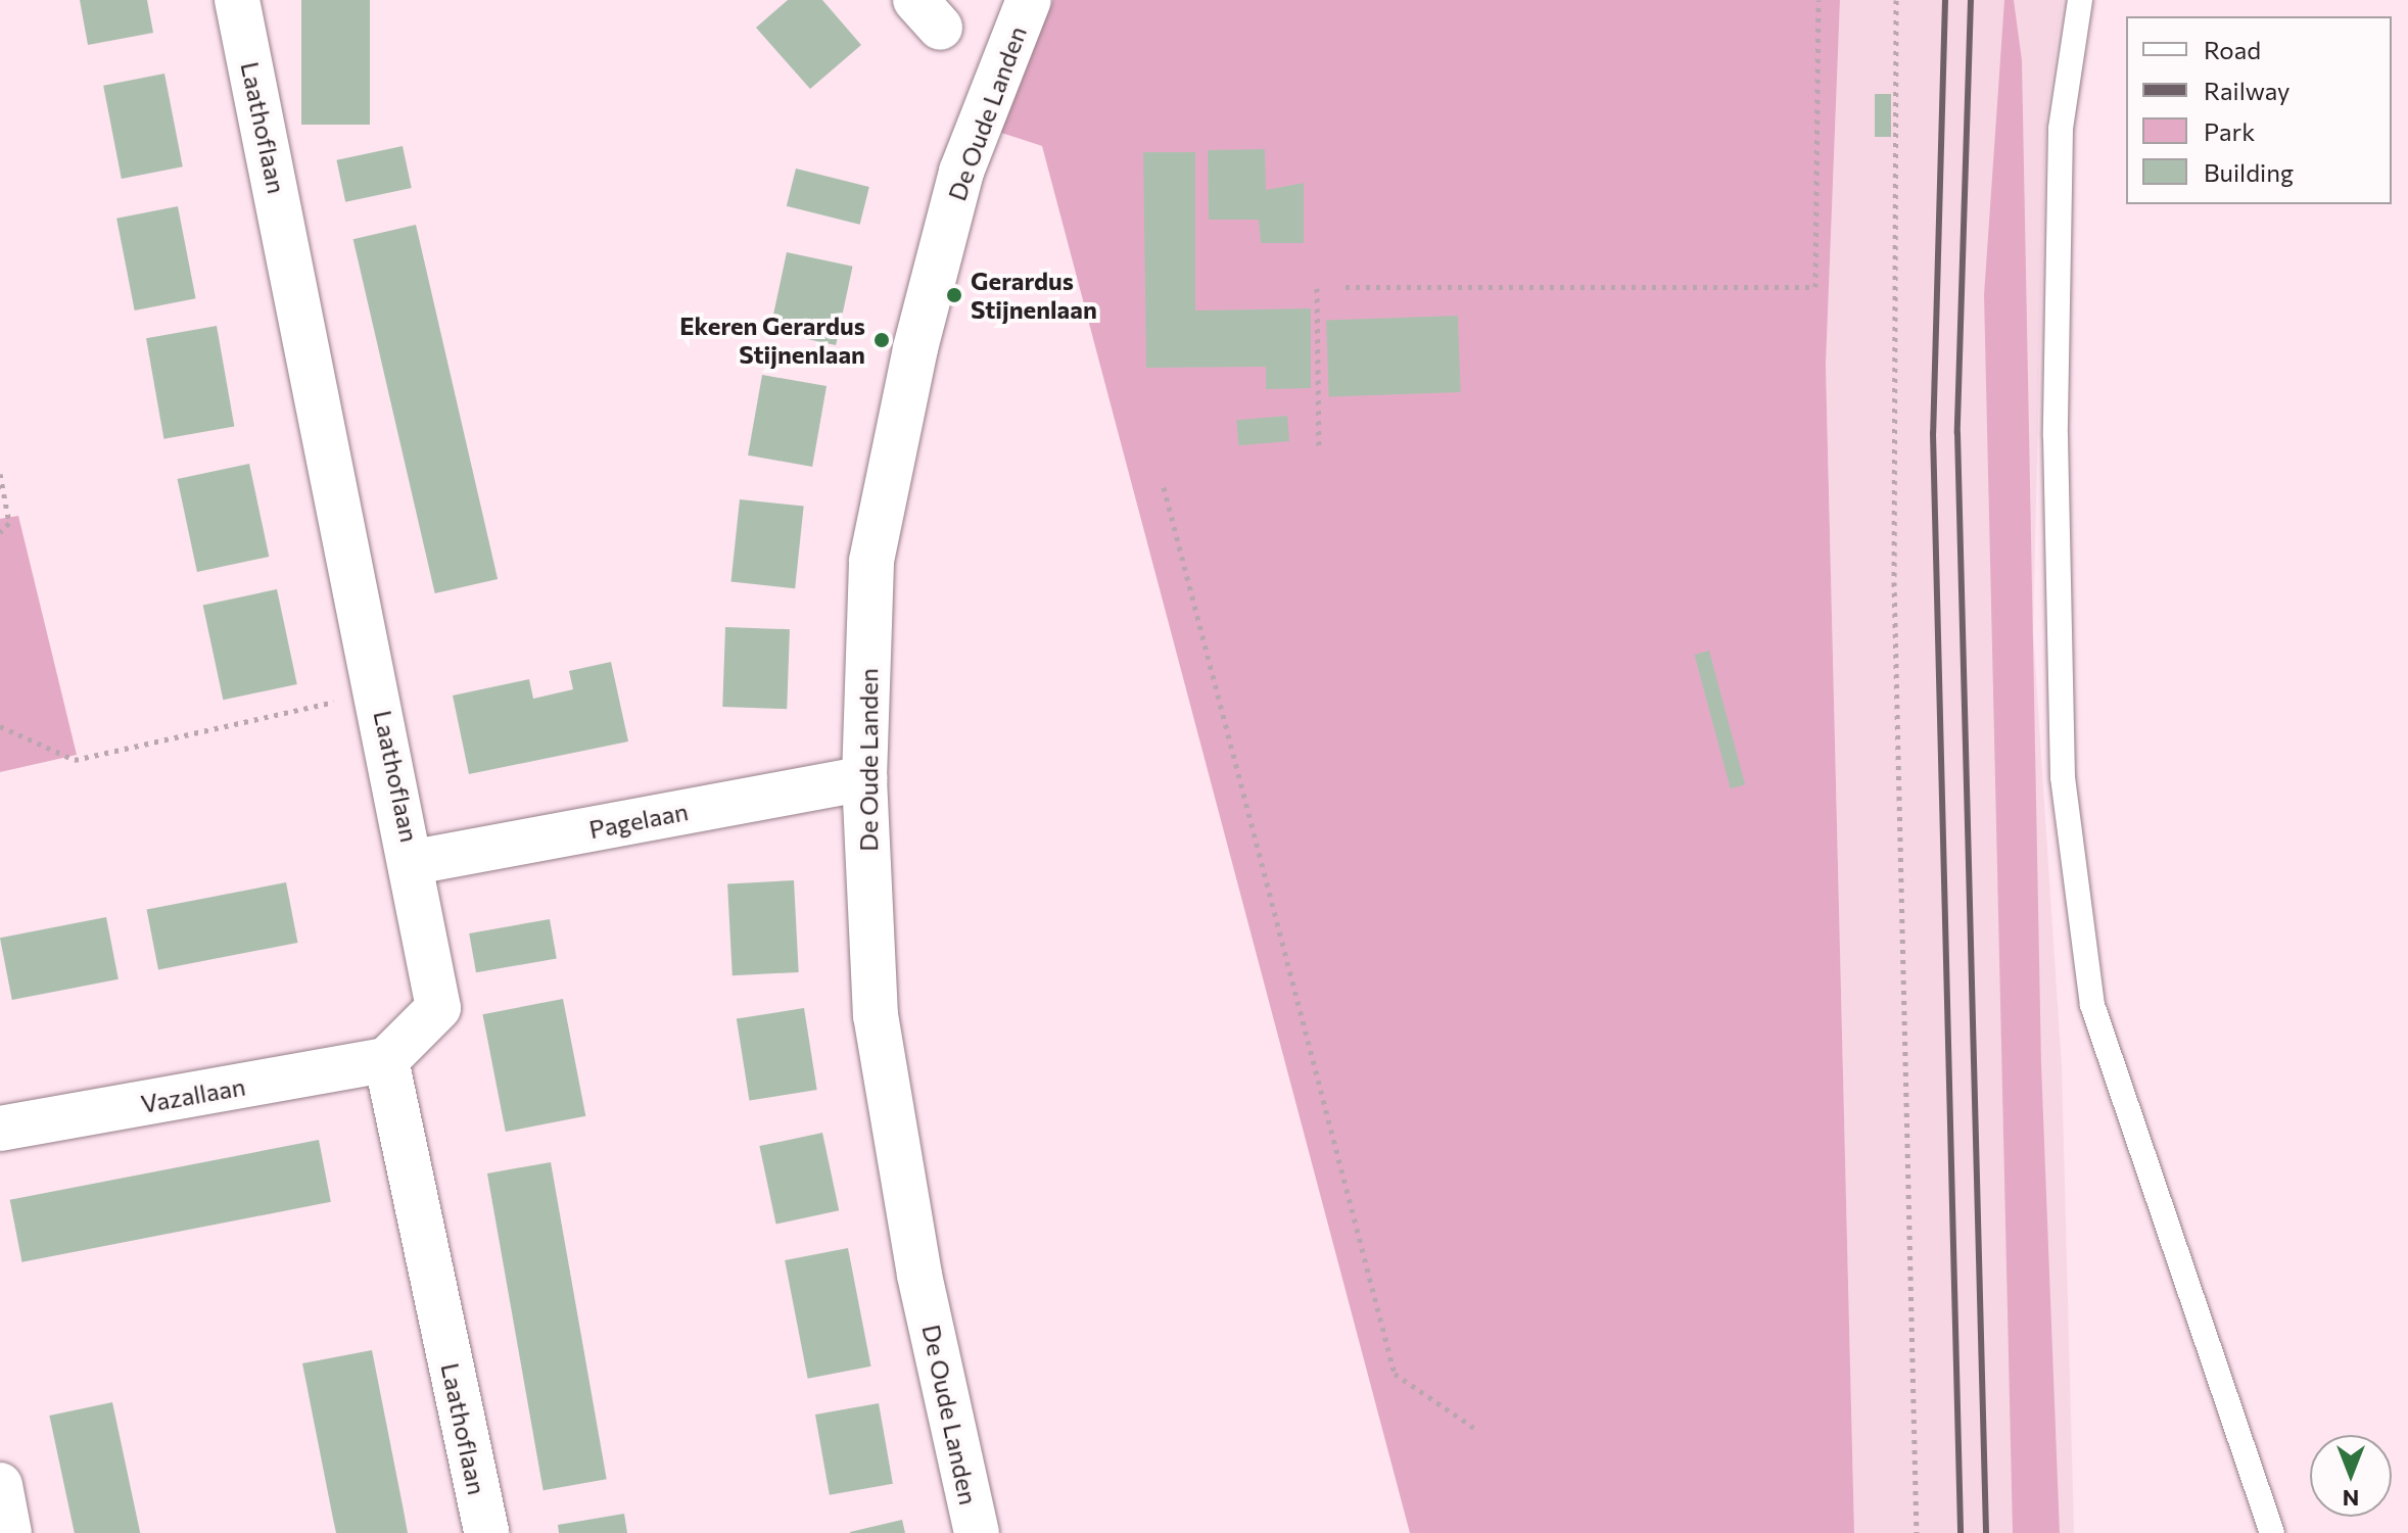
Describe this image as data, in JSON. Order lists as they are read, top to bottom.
{
  "streets": {
    "street": [
      "De Oude Landen",
      "Laathoflaan",
      "Pagelaan",
      "Vazallaan"
    ]
  },
  "crossings": [
    ["De Oude Landen", "Pagelaan"],
    ["Laathoflaan", "Pagelaan"],
    ["Laathoflaan", "Vazallaan"]
  ],
  "places": ["Gerardus Stijnenlaan", "Ekeren Gerardus Stijnenlaan"],
  "legend": [
    "Road",
    "Railway",
    "Park",
    "Building"
  ],
  "north": "bottom"
}
